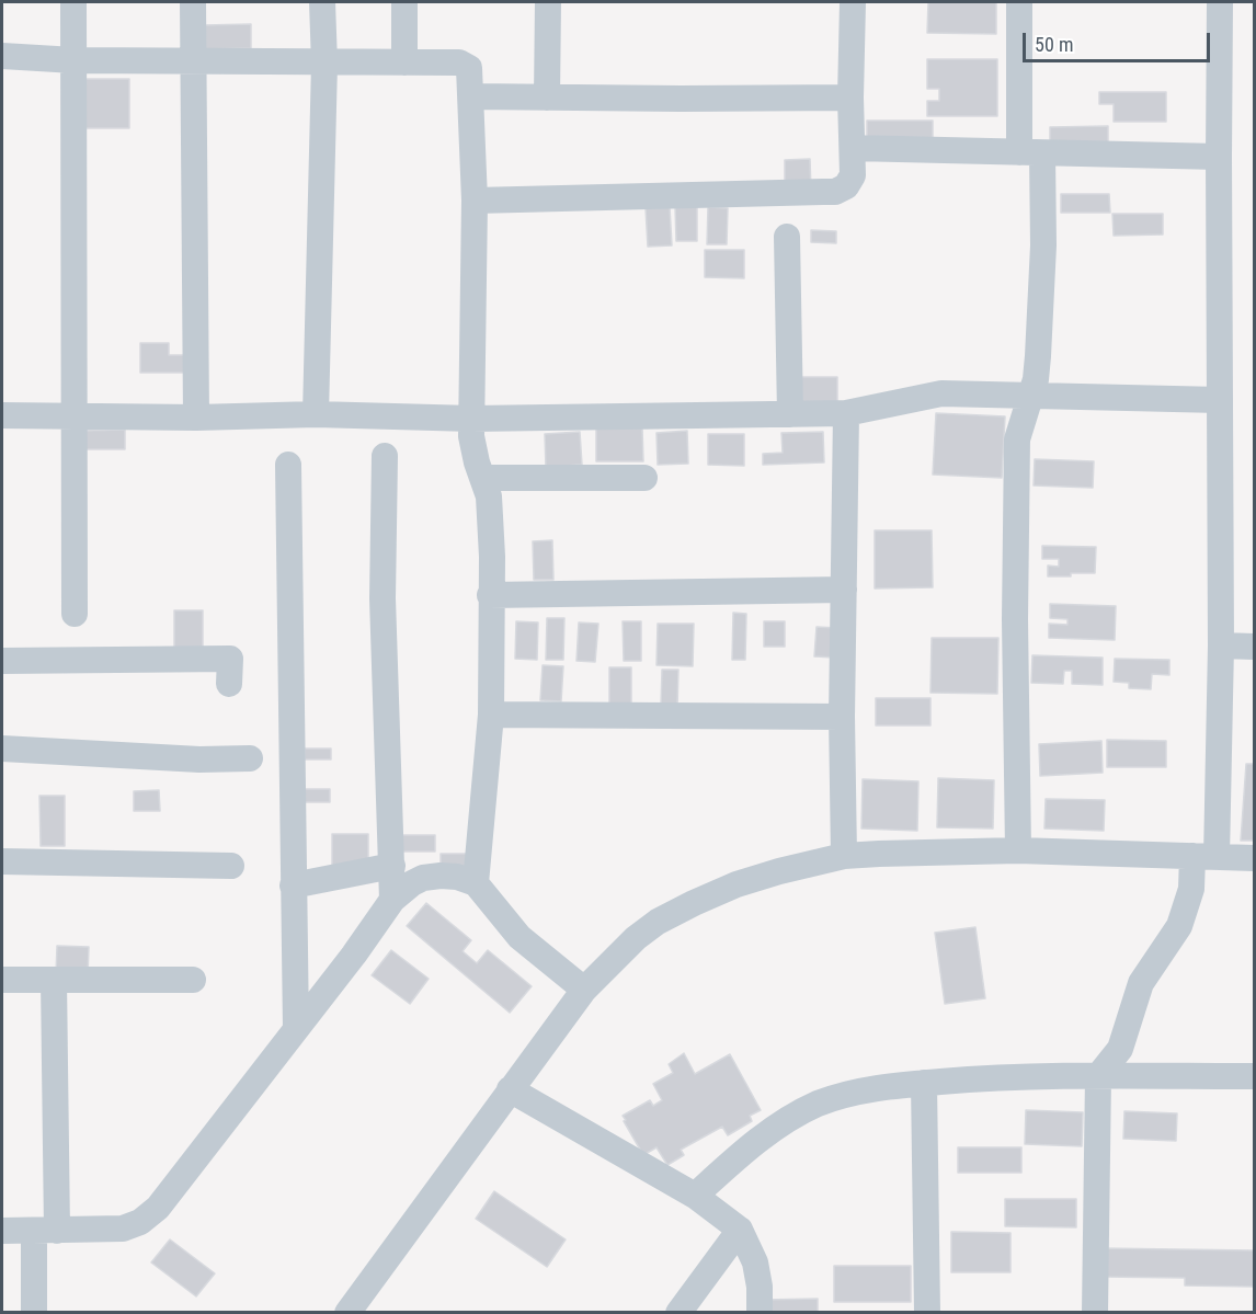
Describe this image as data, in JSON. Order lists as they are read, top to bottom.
{
  "scale_bar": "50 m"
}
